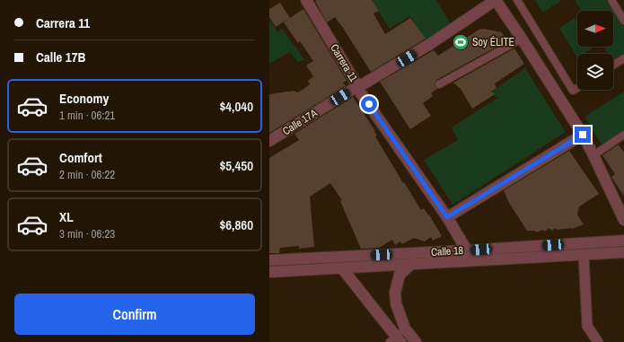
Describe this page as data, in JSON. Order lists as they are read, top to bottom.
{
  "streets": {
    "street": ["Carrera 11", "Calle 17A", "Calle 18"]
  },
  "crossings": [
    ["Carrera 11", "Calle 17A"],
    ["Carrera 11", "Calle 18"]
  ],
  "places": {
    "sports": ["Soy ÉLITE"]
  },
  "north": "right",
  "page": {
    "banner": ["Carrera 11", "Calle 17B"],
    "list": [
      {
        "name": "Economy",
        "note": "1 min · 06:21",
        "value": "$4,040"
      },
      {
        "name": "Comfort",
        "note": "2 min · 06:22",
        "value": "$5,450"
      },
      {
        "name": "XL",
        "note": "3 min · 06:23",
        "value": "$6,860"
      }
    ],
    "buttons": "Confirm"
  }
}
